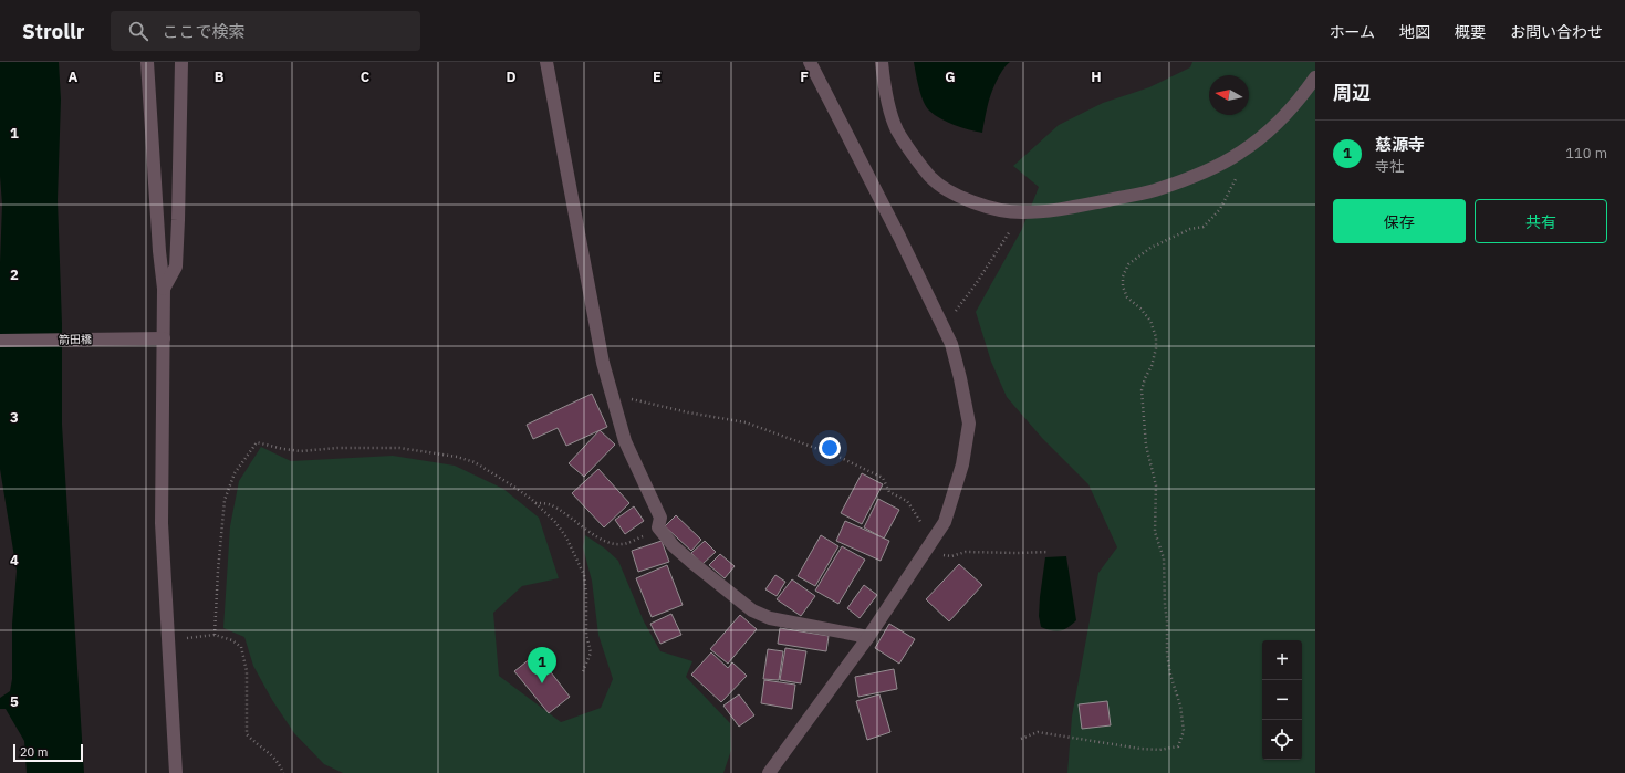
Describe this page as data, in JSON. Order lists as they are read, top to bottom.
{
  "streets": {
    "street": ["箭田橋"]
  },
  "scale_bar": "20 m",
  "north": "left",
  "page": {
    "header": "Strollr",
    "search": "ここで検索",
    "nav": [
      "ホーム",
      "地図",
      "概要",
      "お問い合わせ"
    ],
    "heading": "周辺",
    "list": [
      {
        "mark": "1",
        "name": "慈源寺",
        "note": "寺社",
        "value": "110 m"
      }
    ],
    "buttons": ["保存", "共有"],
    "map_buttons": ["+", "−"],
    "pins": "1",
    "scale": "20 m"
  },
  "grid": {
    "columns": [
      "A",
      "B",
      "C",
      "D",
      "E",
      "F",
      "G",
      "H"
    ],
    "rows": [
      "1",
      "2",
      "3",
      "4",
      "5"
    ]
  }
}
